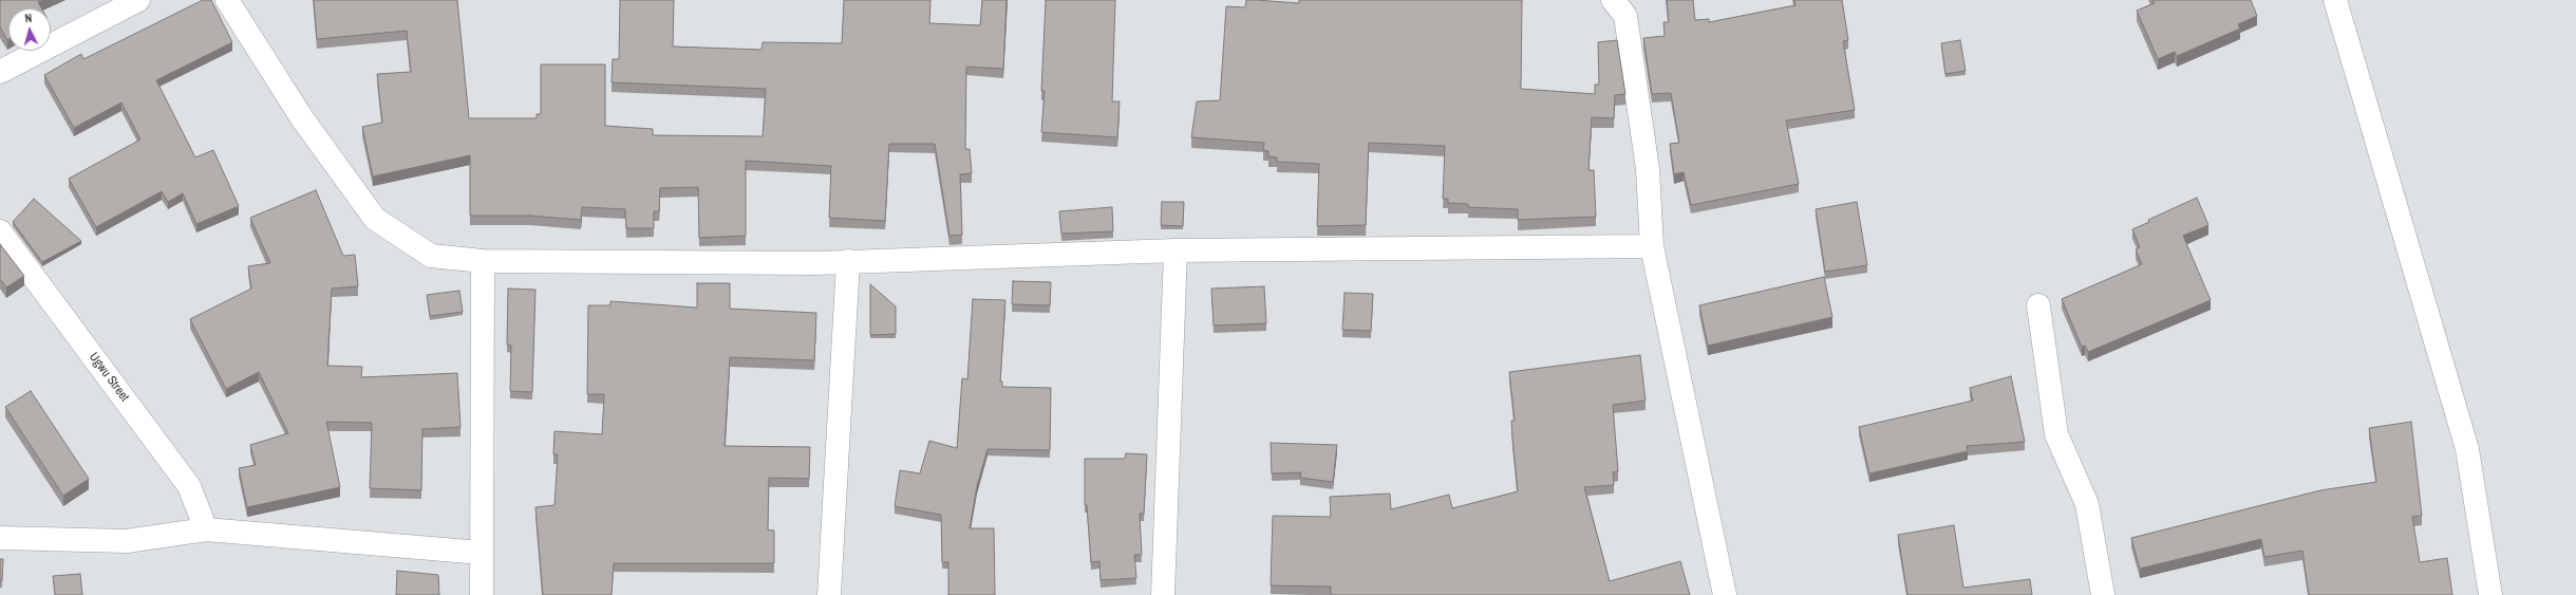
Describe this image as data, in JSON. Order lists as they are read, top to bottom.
{
  "streets": {
    "street": ["Ugwu Street"]
  },
  "north": "top"
}
